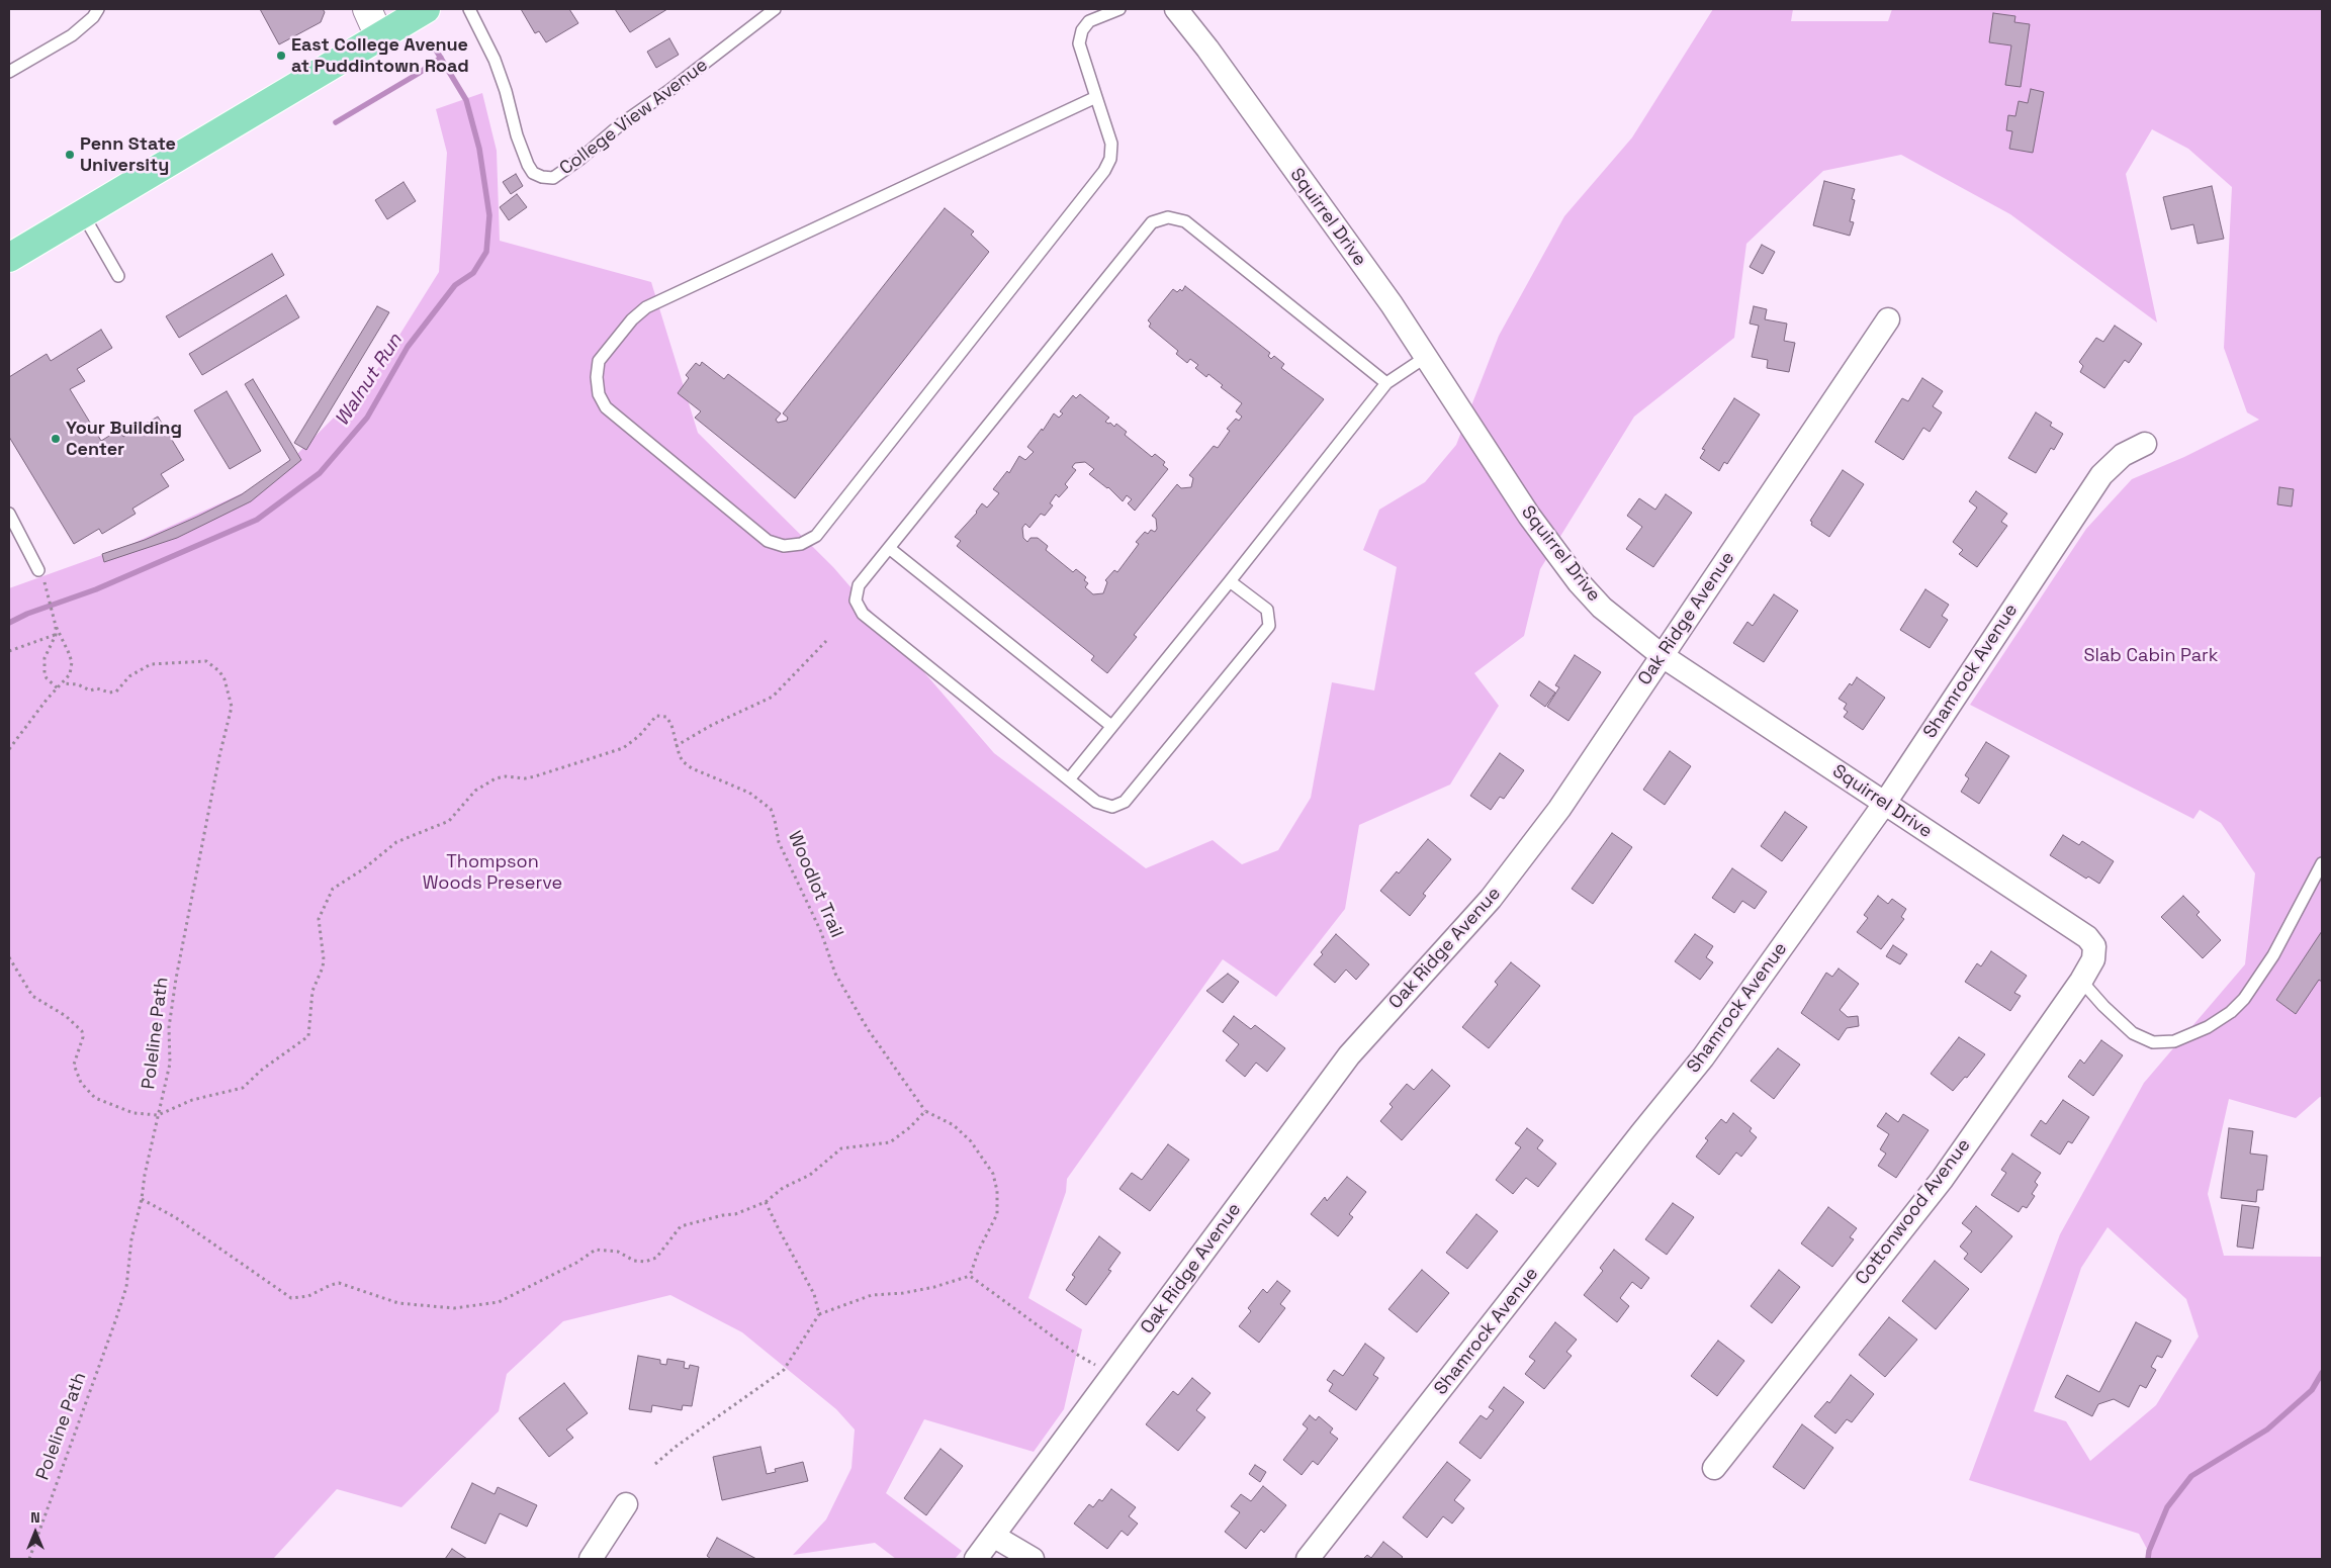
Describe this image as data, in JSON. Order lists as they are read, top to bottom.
{
  "streets": {
    "street": [
      "Squirrel Drive",
      "Oak Ridge Avenue",
      "Shamrock Avenue",
      "Cottonwood Avenue"
    ],
    "lane": ["College View Avenue"],
    "path": ["Woodlot Trail", "Poleline Path"]
  },
  "crossings": [
    ["Squirrel Drive", "Oak Ridge Avenue"],
    ["Squirrel Drive", "Shamrock Avenue"],
    ["Squirrel Drive", "Cottonwood Avenue"],
    ["Woodlot Trail", "Poleline Path"]
  ],
  "water": ["Walnut Run"],
  "parks": ["Slab Cabin Park", "Thompson Woods Preserve"],
  "places": ["East College Avenue at Puddintown Road", "Penn State University", "Your Building Center"],
  "north": "top"
}
